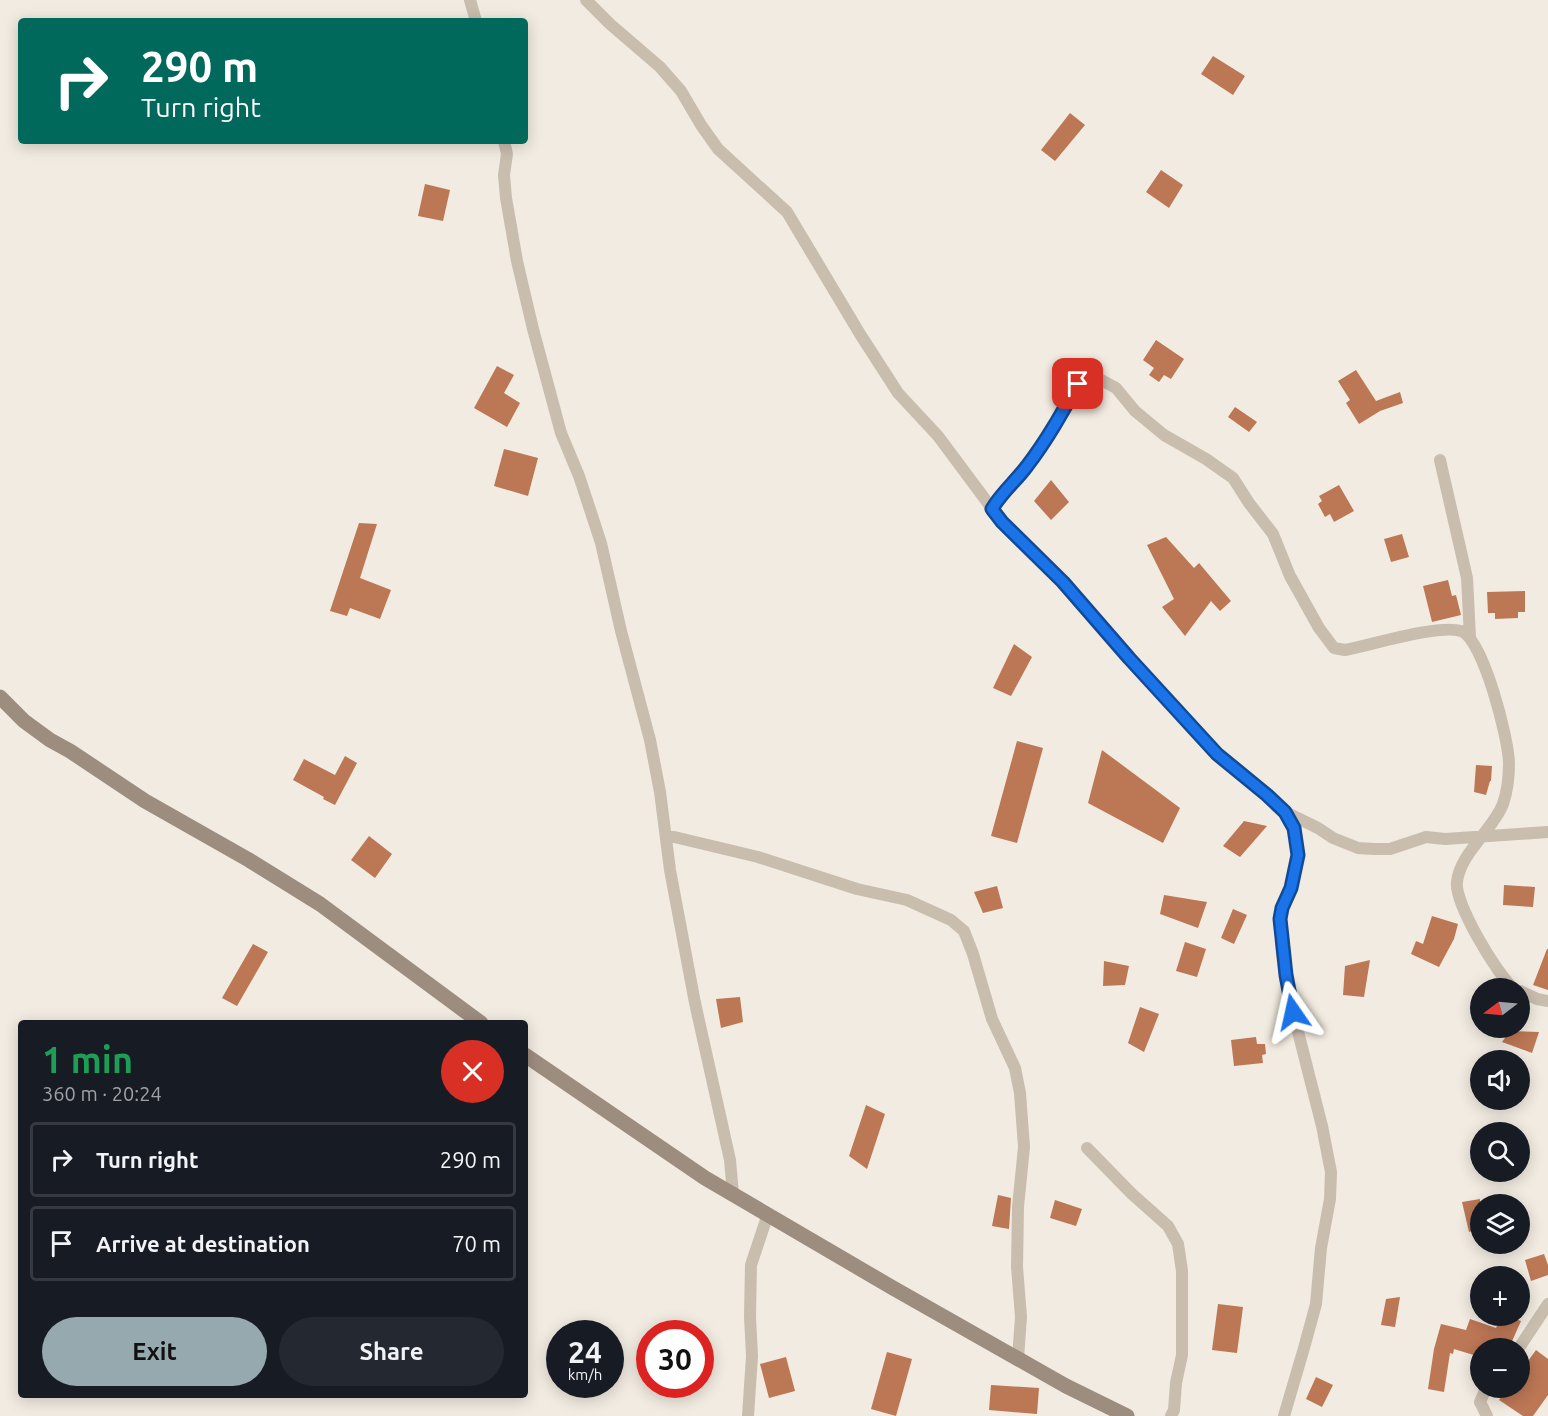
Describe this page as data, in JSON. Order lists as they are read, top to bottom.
{
  "north": "left",
  "page": {
    "turn": ["290 m", "Turn right"],
    "map_buttons": ["+", "−"],
    "heading": ["1 min", "360 m · 20:24"],
    "list": [
      {
        "name": "Turn right",
        "value": "290 m"
      },
      {
        "name": "Arrive at destination",
        "value": "70 m"
      }
    ],
    "buttons": ["Exit", "Share"],
    "speed": "24 km/h",
    "limit": "30"
  }
}
